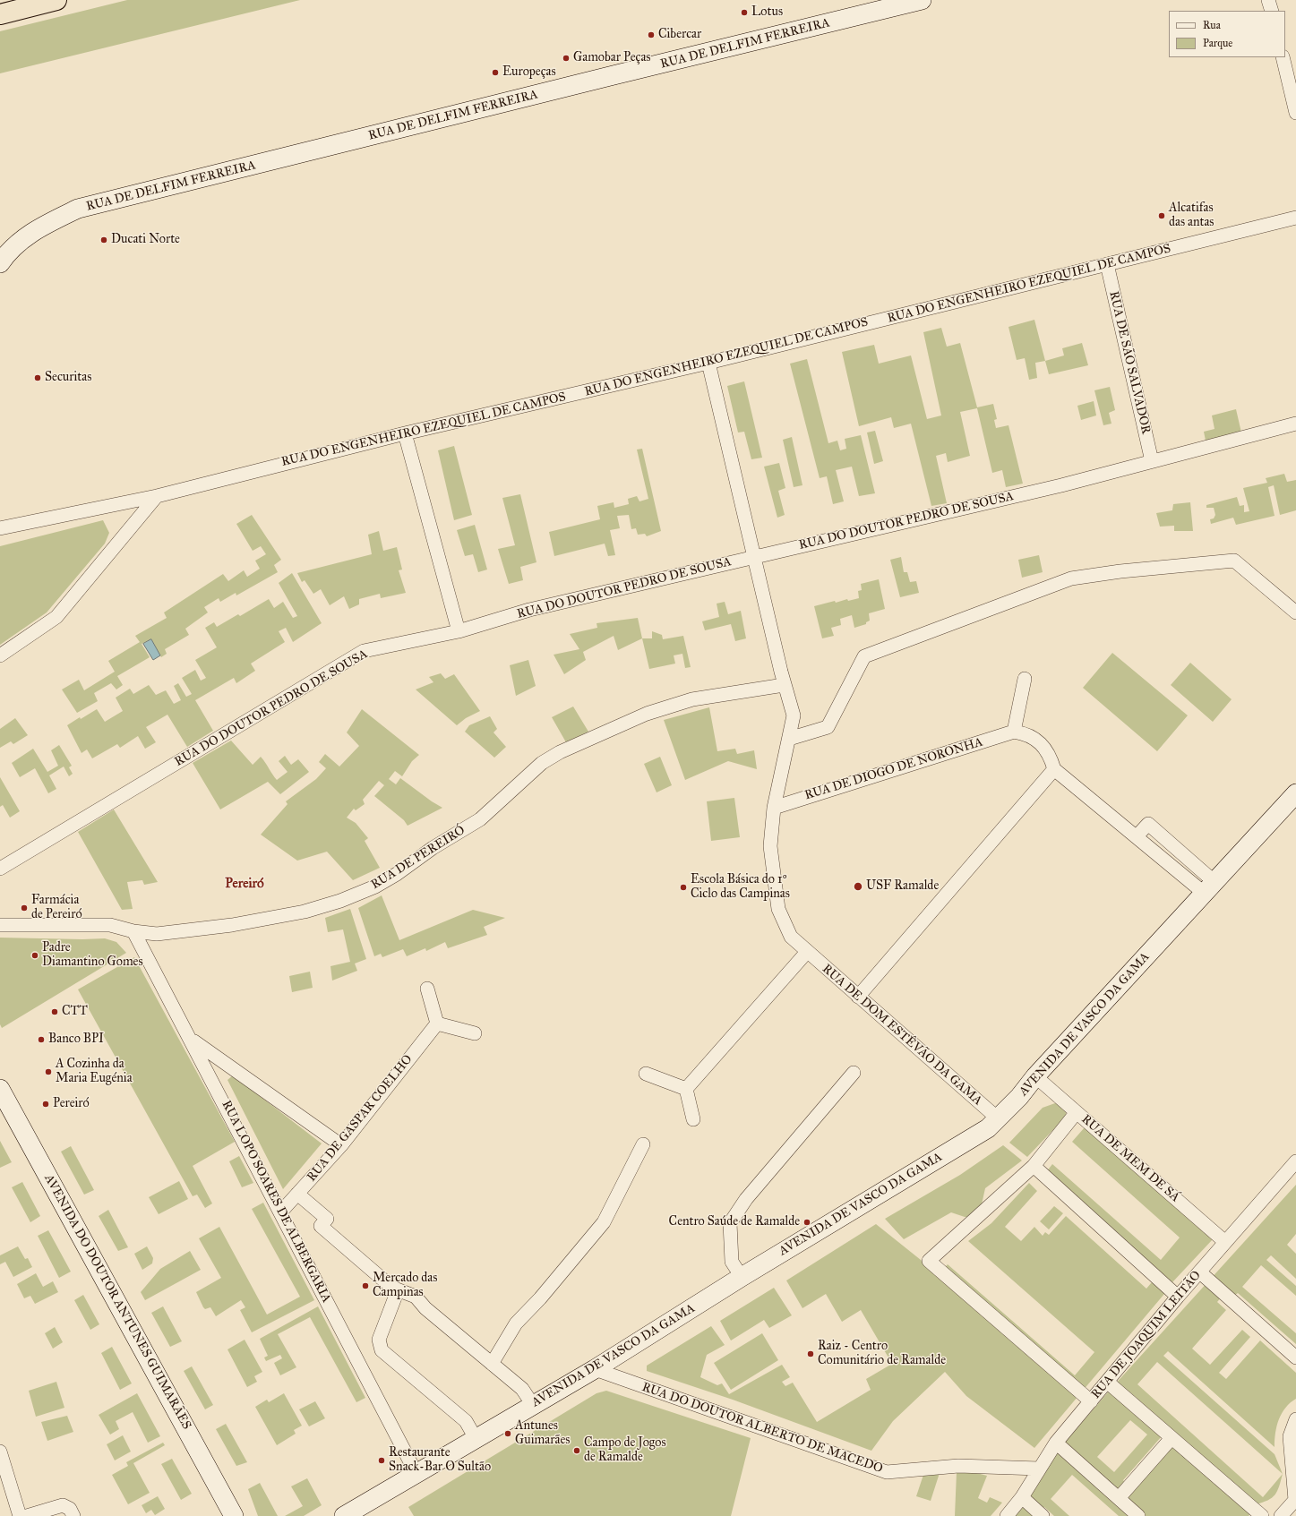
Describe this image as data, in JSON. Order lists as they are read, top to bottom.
{
  "streets": {
    "street": [
      "RUA DE DELFIM FERREIRA",
      "RUA DO ENGENHEIRO EZEQUIEL DE CAMPOS",
      "RUA DE SÃO SALVADOR",
      "RUA DO DOUTOR PEDRO DE SOUSA",
      "RUA DE DIOGO DE NORONHA",
      "RUA DE PEREIRÓ",
      "AVENIDA DE VASCO DA GAMA",
      "RUA DE DOM ESTÊVÃO DA GAMA",
      "RUA DE GASPAR COELHO",
      "RUA DE MEM DE SÁ",
      "RUA LOPO SOARES DE ALBERGARIA",
      "AVENIDA DO DOUTOR ANTUNES GUIMARÃES",
      "RUA DE JOAQUIM LEITÃO",
      "RUA DO DOUTOR ALBERTO DE MACEDO"
    ]
  },
  "crossings": [
    ["RUA DO ENGENHEIRO EZEQUIEL DE CAMPOS", "RUA DE SÃO SALVADOR"],
    ["RUA DO ENGENHEIRO EZEQUIEL DE CAMPOS", "RUA DE DOM ESTÊVÃO DA GAMA"],
    ["RUA DE SÃO SALVADOR", "RUA DO DOUTOR PEDRO DE SOUSA"],
    ["RUA DO DOUTOR PEDRO DE SOUSA", "RUA DE DOM ESTÊVÃO DA GAMA"],
    ["RUA DE DIOGO DE NORONHA", "RUA DE DOM ESTÊVÃO DA GAMA"],
    ["RUA DE PEREIRÓ", "RUA DE DOM ESTÊVÃO DA GAMA"],
    ["RUA DE PEREIRÓ", "RUA LOPO SOARES DE ALBERGARIA"],
    ["AVENIDA DE VASCO DA GAMA", "RUA DE DOM ESTÊVÃO DA GAMA"],
    ["AVENIDA DE VASCO DA GAMA", "RUA DE MEM DE SÁ"],
    ["AVENIDA DE VASCO DA GAMA", "RUA LOPO SOARES DE ALBERGARIA"],
    ["AVENIDA DE VASCO DA GAMA", "RUA DO DOUTOR ALBERTO DE MACEDO"],
    ["RUA DE GASPAR COELHO", "RUA LOPO SOARES DE ALBERGARIA"],
    ["RUA DE MEM DE SÁ", "RUA DE JOAQUIM LEITÃO"],
    ["RUA DE JOAQUIM LEITÃO", "RUA DO DOUTOR ALBERTO DE MACEDO"]
  ],
  "districts": ["Pereiró"],
  "places": [
    "Lotus",
    "Cibercar",
    "Gamobar Peças",
    "Europeças",
    "Alcatifas das antas",
    "Ducati Norte",
    "Securitas",
    "USF Ramalde",
    "Escola Básica do 1º Ciclo das Campinas",
    "Farmácia de Pereiró",
    "Padre Diamantino Gomes",
    "CTT",
    "Banco BPI",
    "A Cozinha da Maria Eugénia",
    "Pereiró",
    "Centro Saúde de Ramalde",
    "Mercado das Campinas",
    "Raiz - Centro Comunitário de Ramalde",
    "Antunes Guimarães",
    "Campo de Jogos de Ramalde",
    "Restaurante Snack-Bar O Sultão"
  ],
  "legend": ["Rua", "Parque"]
}
